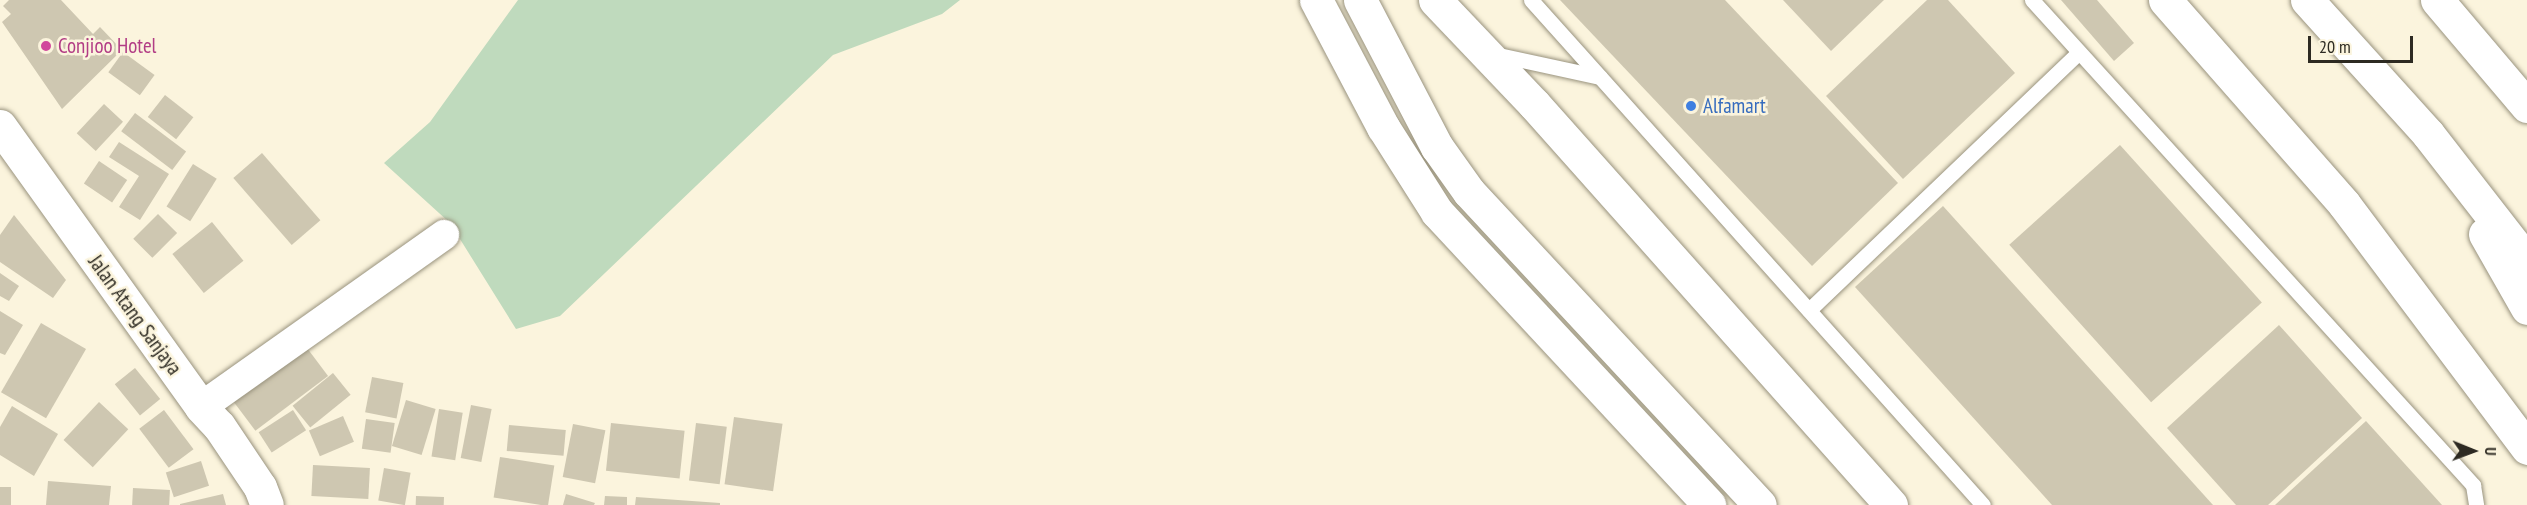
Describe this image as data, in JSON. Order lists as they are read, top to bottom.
{
  "streets": {
    "main road": ["Jalan Atang Sanjaya"]
  },
  "places": ["Conjioo Hotel", "Alfamart"],
  "scale_bar": "20 m",
  "north": "right"
}
